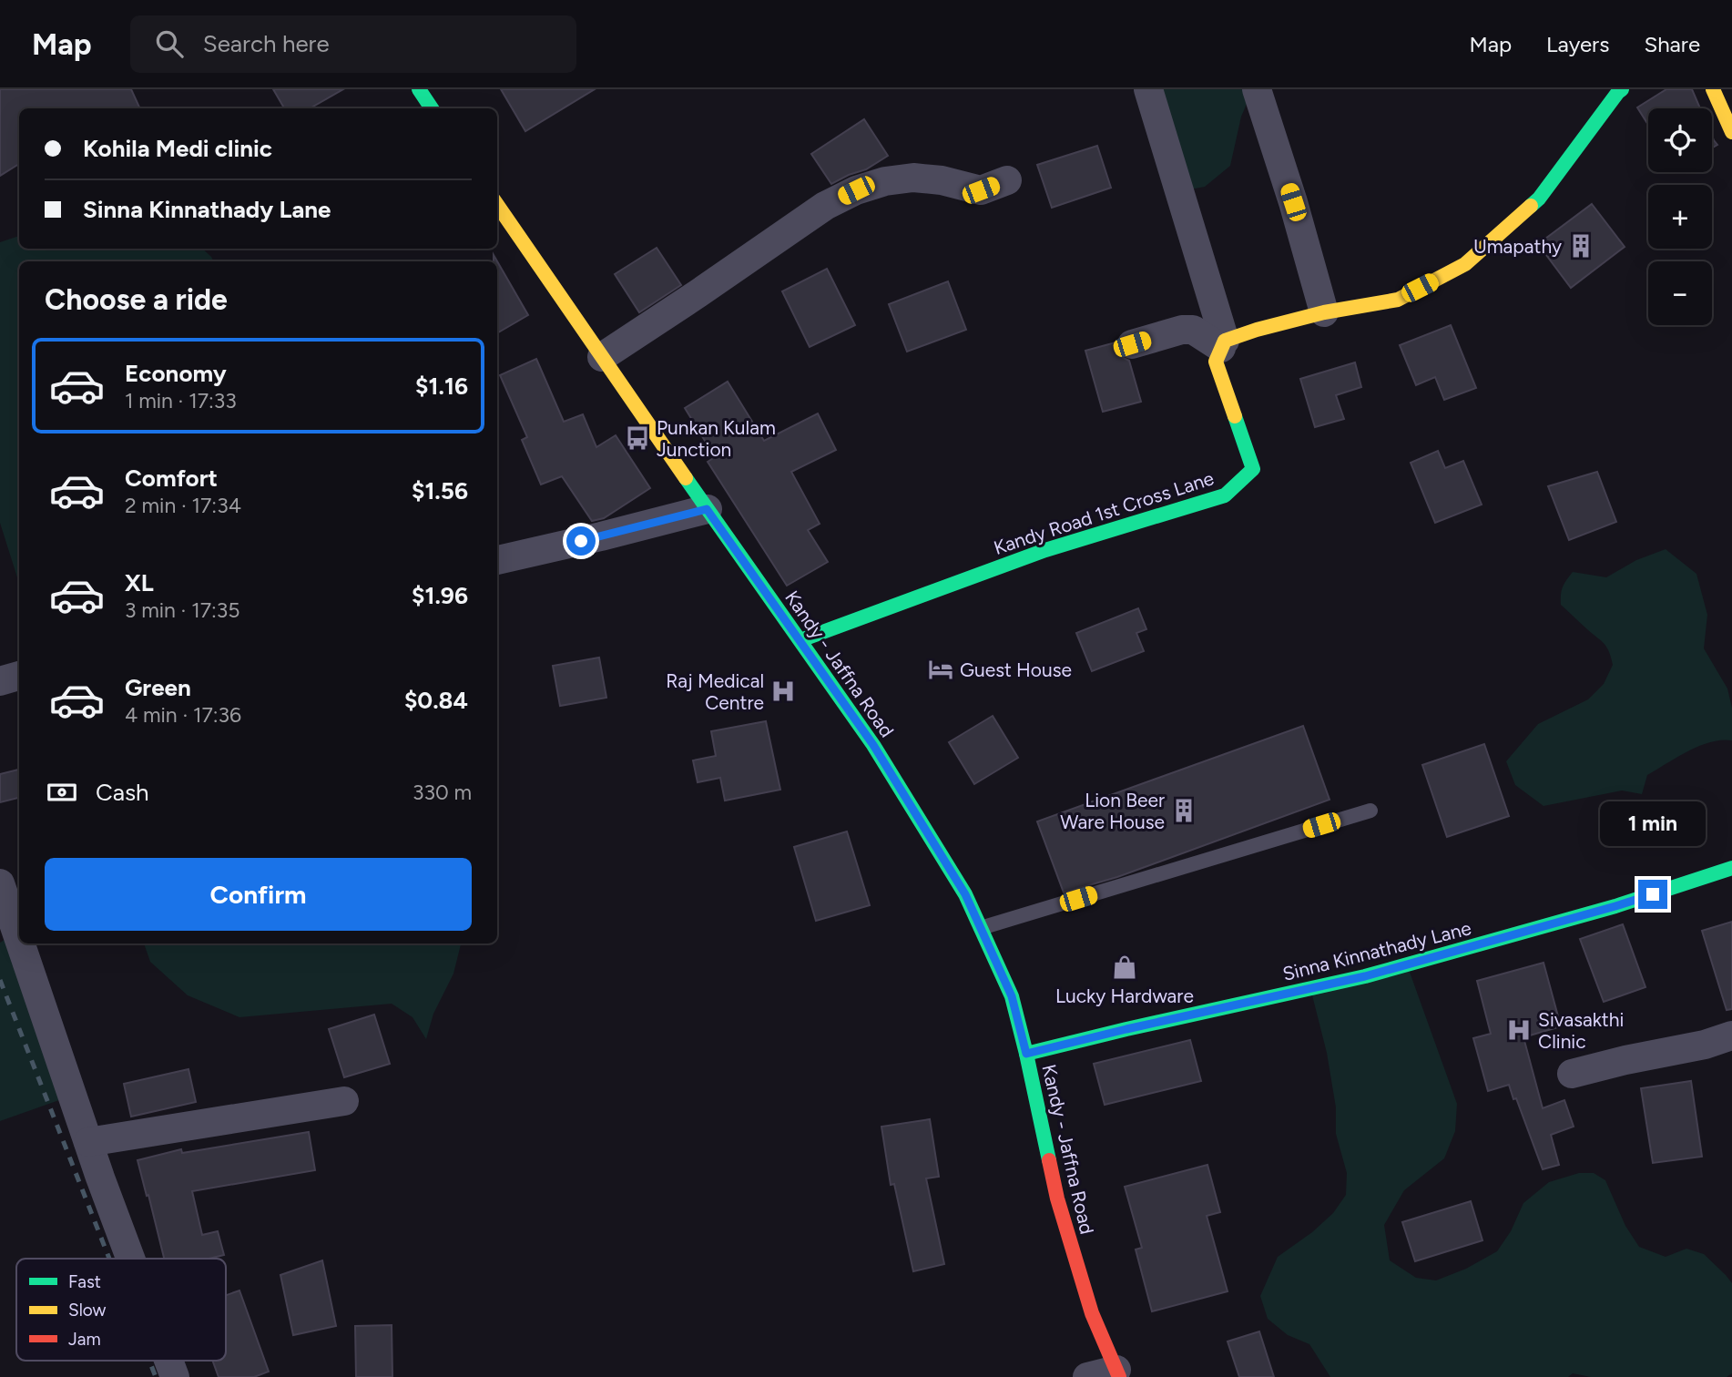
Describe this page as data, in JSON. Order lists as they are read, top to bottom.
{
  "streets": {
    "main road": ["Kandy Road 1st Cross Lane", "Kandy - Jaffna Road", "Sinna Kinnathady Lane"]
  },
  "crossings": [
    ["Kandy Road 1st Cross Lane", "Kandy - Jaffna Road"],
    ["Kandy - Jaffna Road", "Sinna Kinnathady Lane"]
  ],
  "places": {
    "building": ["Umapathy", "Lion Beer Ware House"],
    "bus stop": ["Punkan Kulam Junction"],
    "hotel": ["Guest House"],
    "hospital": ["Raj Medical Centre", "Sivasakthi Clinic"],
    "shop": ["Lucky Hardware"]
  },
  "legend": ["Fast", "Slow", "Jam"],
  "page": {
    "header": "Map",
    "search": "Search here",
    "nav": ["Map", "Layers", "Share"],
    "map_buttons": ["+", "−"],
    "banner": ["Kohila Medi clinic", "Sinna Kinnathady Lane"],
    "heading": "Choose a ride",
    "list": [
      {
        "name": "Economy",
        "note": "1 min · 17:33",
        "value": "$1.16"
      },
      {
        "name": "Comfort",
        "note": "2 min · 17:34",
        "value": "$1.56"
      },
      {
        "name": "XL",
        "note": "3 min · 17:35",
        "value": "$1.96"
      },
      {
        "name": "Green",
        "note": "4 min · 17:36",
        "value": "$0.84"
      }
    ],
    "pay": ["Cash", "330 m"],
    "bubble": "1 min",
    "buttons": "Confirm"
  }
}
